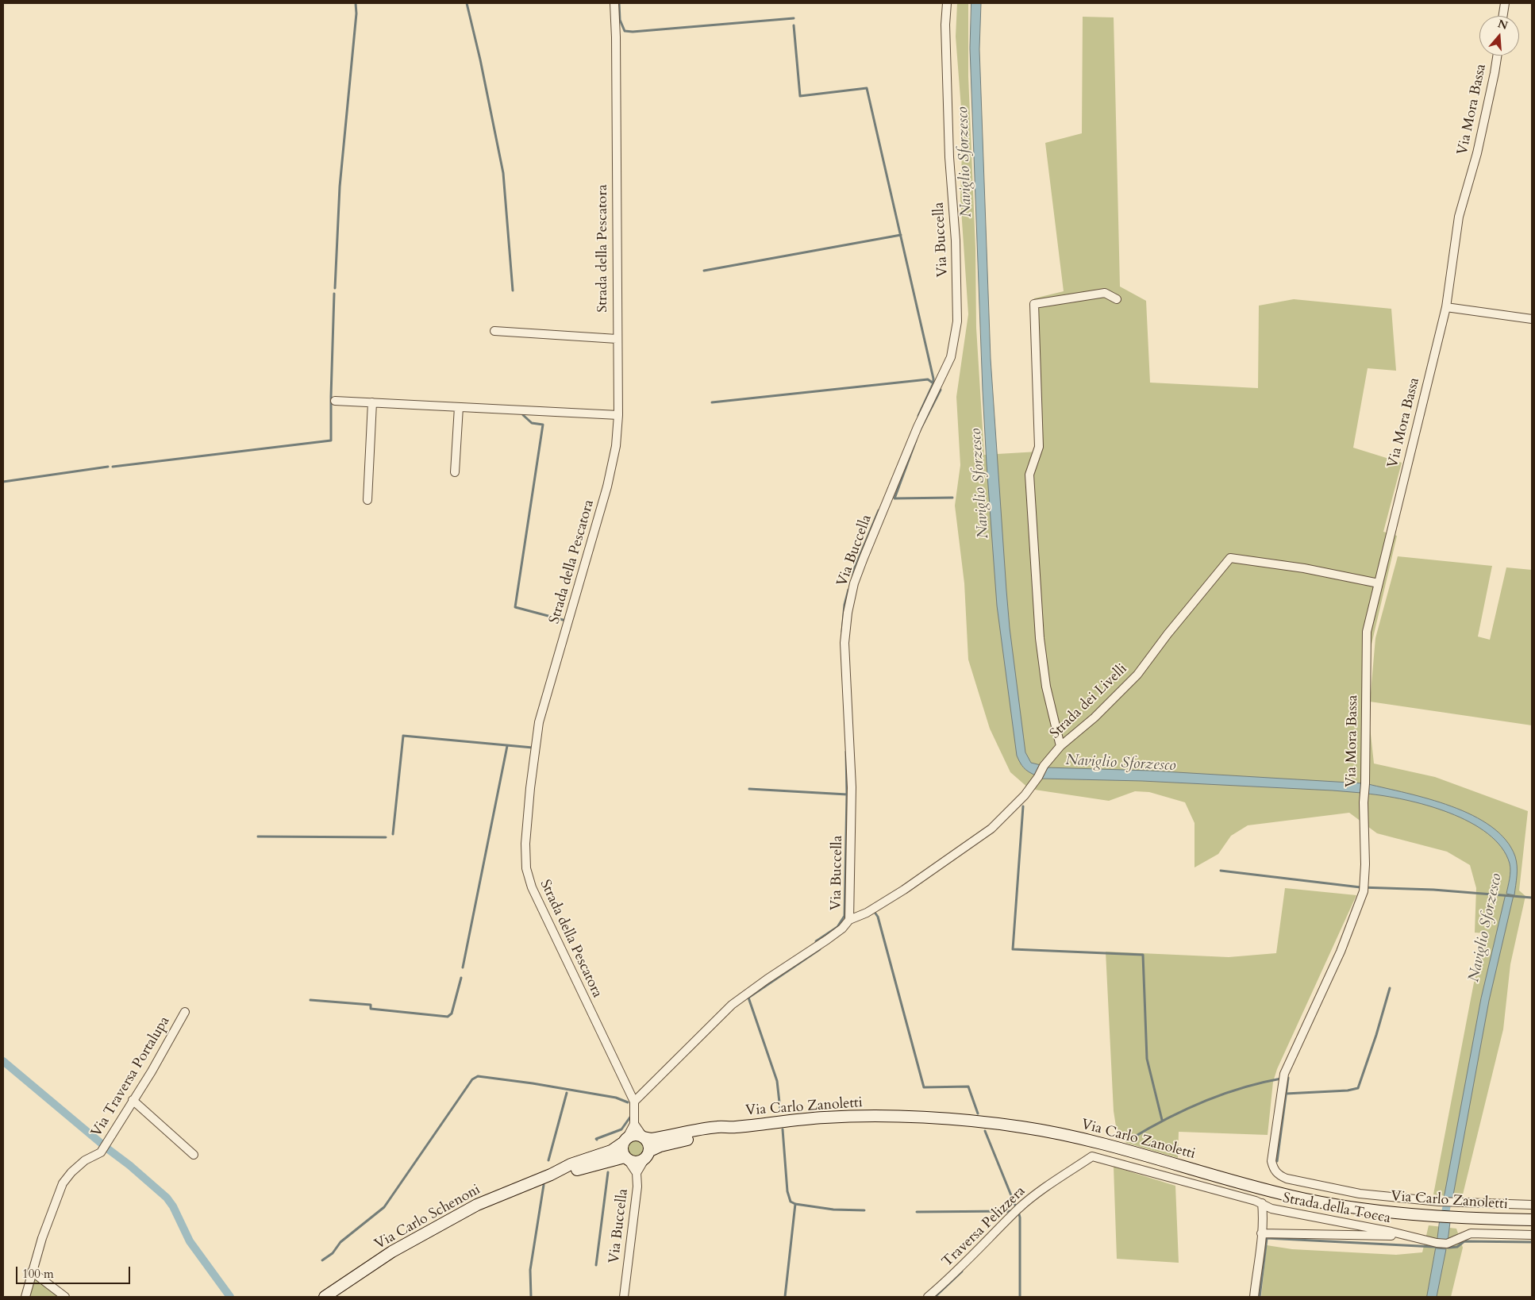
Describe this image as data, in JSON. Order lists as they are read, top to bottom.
{
  "streets": {
    "main road": ["Via Carlo Zanoletti", "Via Carlo Schenoni"],
    "street": [
      "Via Mora Bassa",
      "Via Buccella",
      "Strada della Pescatora",
      "Strada dei Livelli",
      "Via Traversa Portalupa",
      "Strada della Tocca",
      "Traversa Pelizzera"
    ]
  },
  "crossings": [
    ["Via Mora Bassa", "Strada dei Livelli"],
    ["Via Buccella", "Strada della Pescatora"],
    ["Via Buccella", "Strada dei Livelli"],
    ["Via Buccella", "Via Carlo Zanoletti"],
    ["Via Buccella", "Via Carlo Schenoni"],
    ["Via Carlo Zanoletti", "Via Carlo Schenoni"],
    ["Strada della Tocca", "Traversa Pelizzera"]
  ],
  "water": ["Naviglio Sforzesco"],
  "scale_bar": "100 m",
  "north": "top"
}
